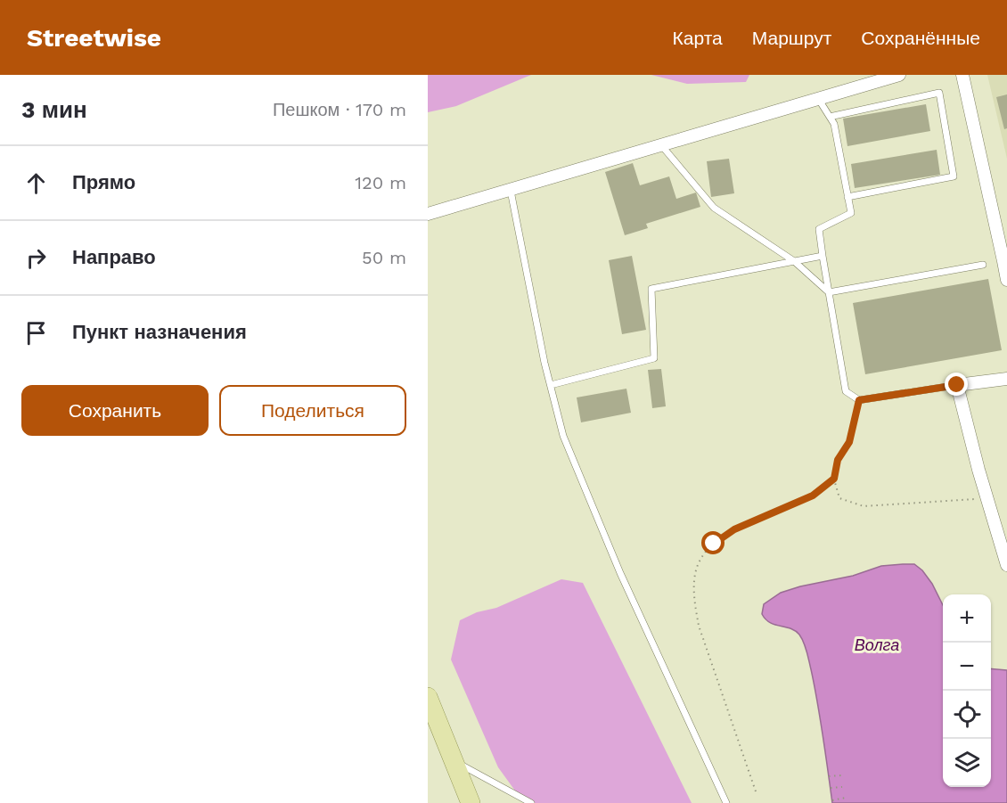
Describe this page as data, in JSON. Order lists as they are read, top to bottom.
{
  "water": ["Волга"],
  "page": {
    "header": "Streetwise",
    "nav": ["Карта", "Маршрут", "Сохранённые"],
    "heading": ["3 мин", "Пешком · 170 m"],
    "list": [
      ["Прямо", "120 m"],
      ["Направо", "50 m"],
      "Пункт назначения"
    ],
    "buttons": ["Сохранить", "Поделиться"],
    "map_buttons": ["+", "−"]
  }
}
